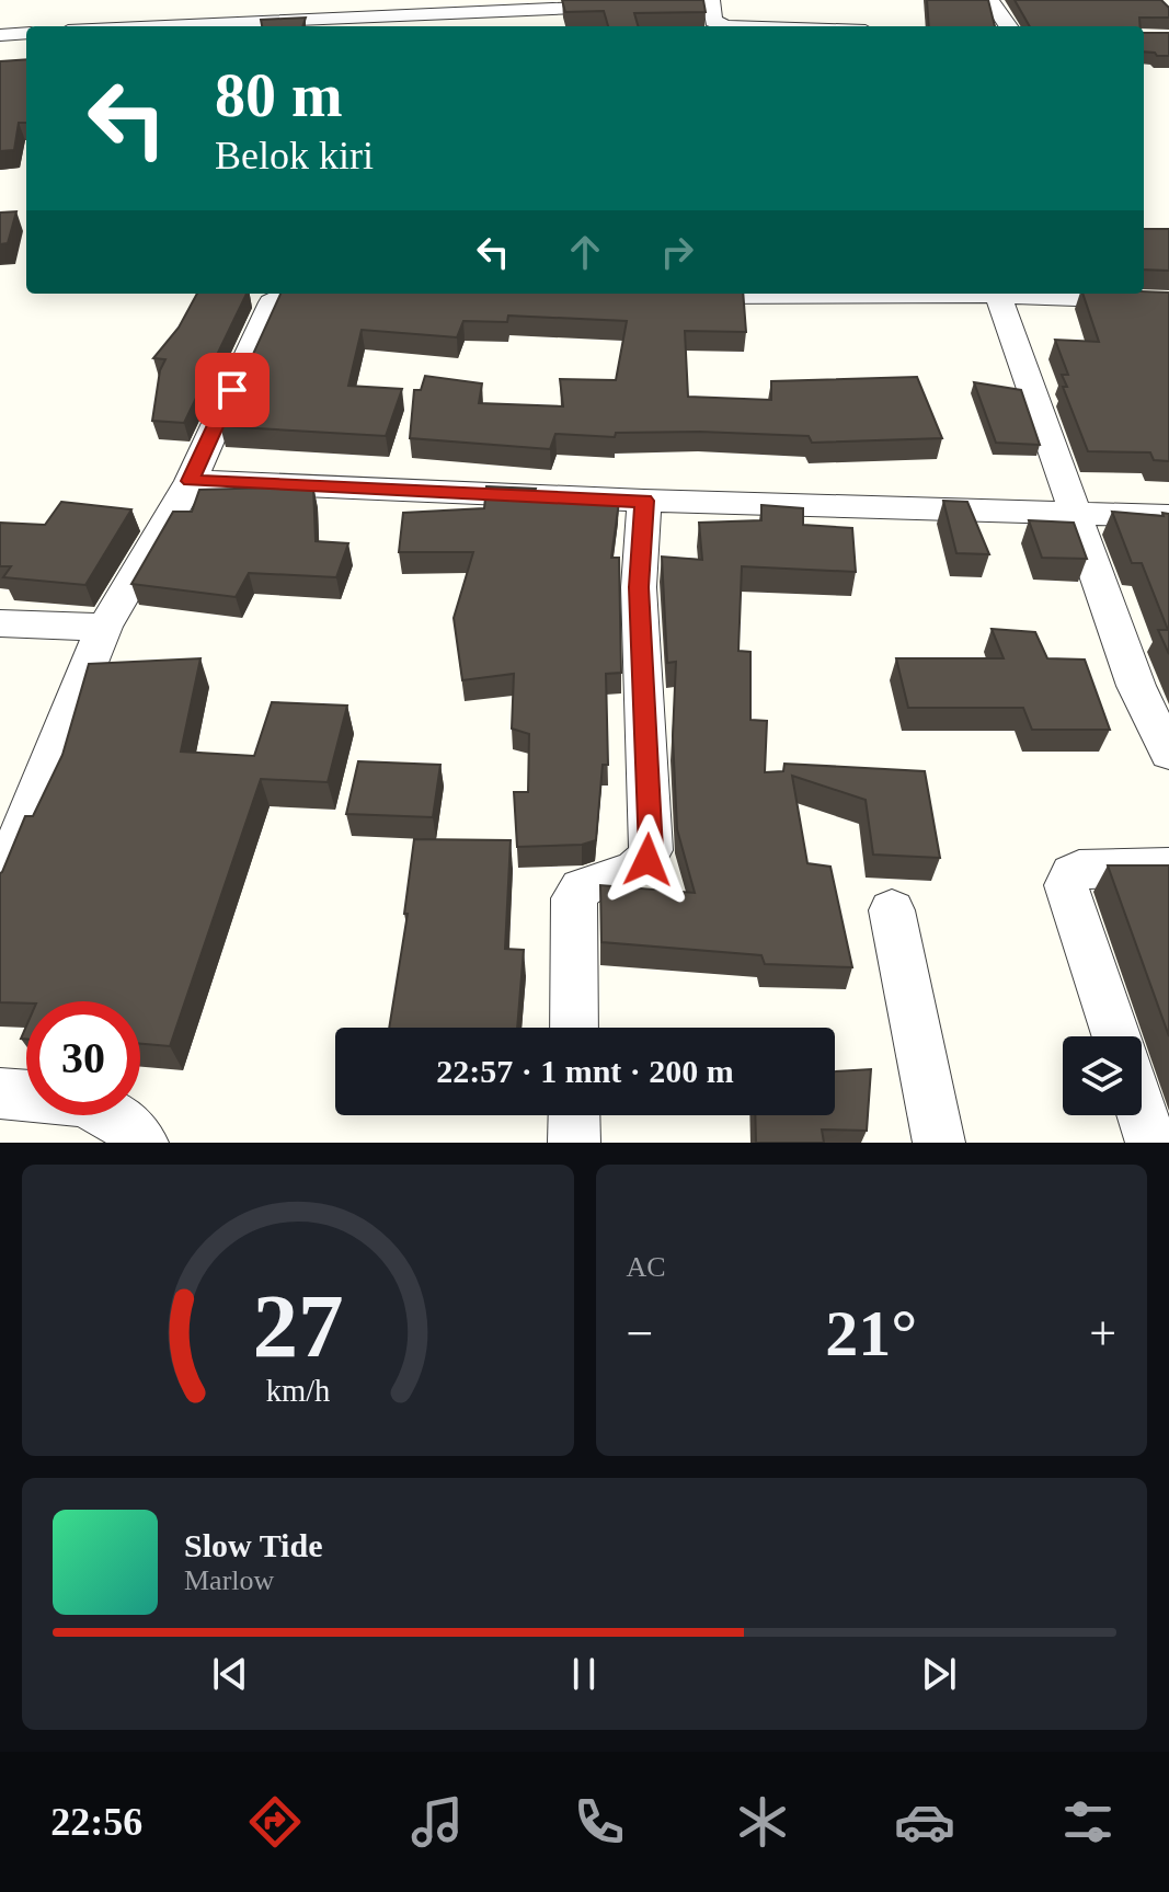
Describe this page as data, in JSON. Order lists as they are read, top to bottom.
{
  "page": {
    "turn": ["80 m", "Belok kiri"],
    "limit": "30",
    "trip": "22:57 · 1 mnt · 200 m",
    "tile": "AC",
    "heat": ["−", "21°", "+"],
    "song": ["Slow Tide", "Marlow"],
    "tabs": "22:56",
    "gauge": ["27", "km/h"]
  }
}
